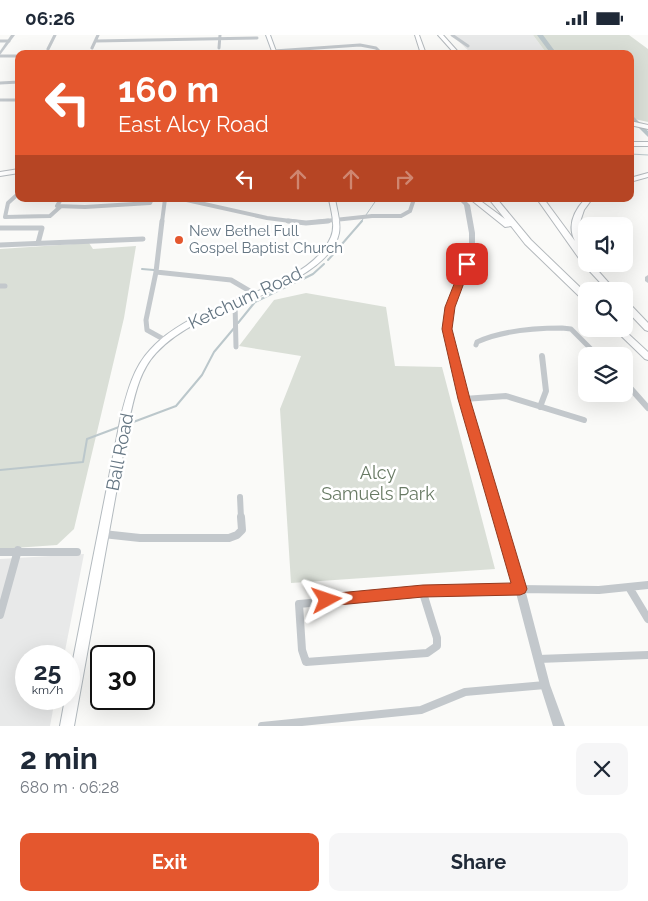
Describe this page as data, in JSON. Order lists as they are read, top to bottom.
{
  "streets": {
    "main road": ["Ketchum Road", "Ball Road"]
  },
  "crossings": [
    ["Ketchum Road", "Ball Road"]
  ],
  "parks": ["Alcy Samuels Park"],
  "places": ["New Bethel Full Gospel Baptist Church"],
  "page": {
    "status": "06:26",
    "turn": ["160 m", "East Alcy Road"],
    "speed": "25 km/h",
    "limit": "30",
    "heading": ["2 min", "680 m · 06:28"],
    "buttons": ["Exit", "Share"]
  }
}
